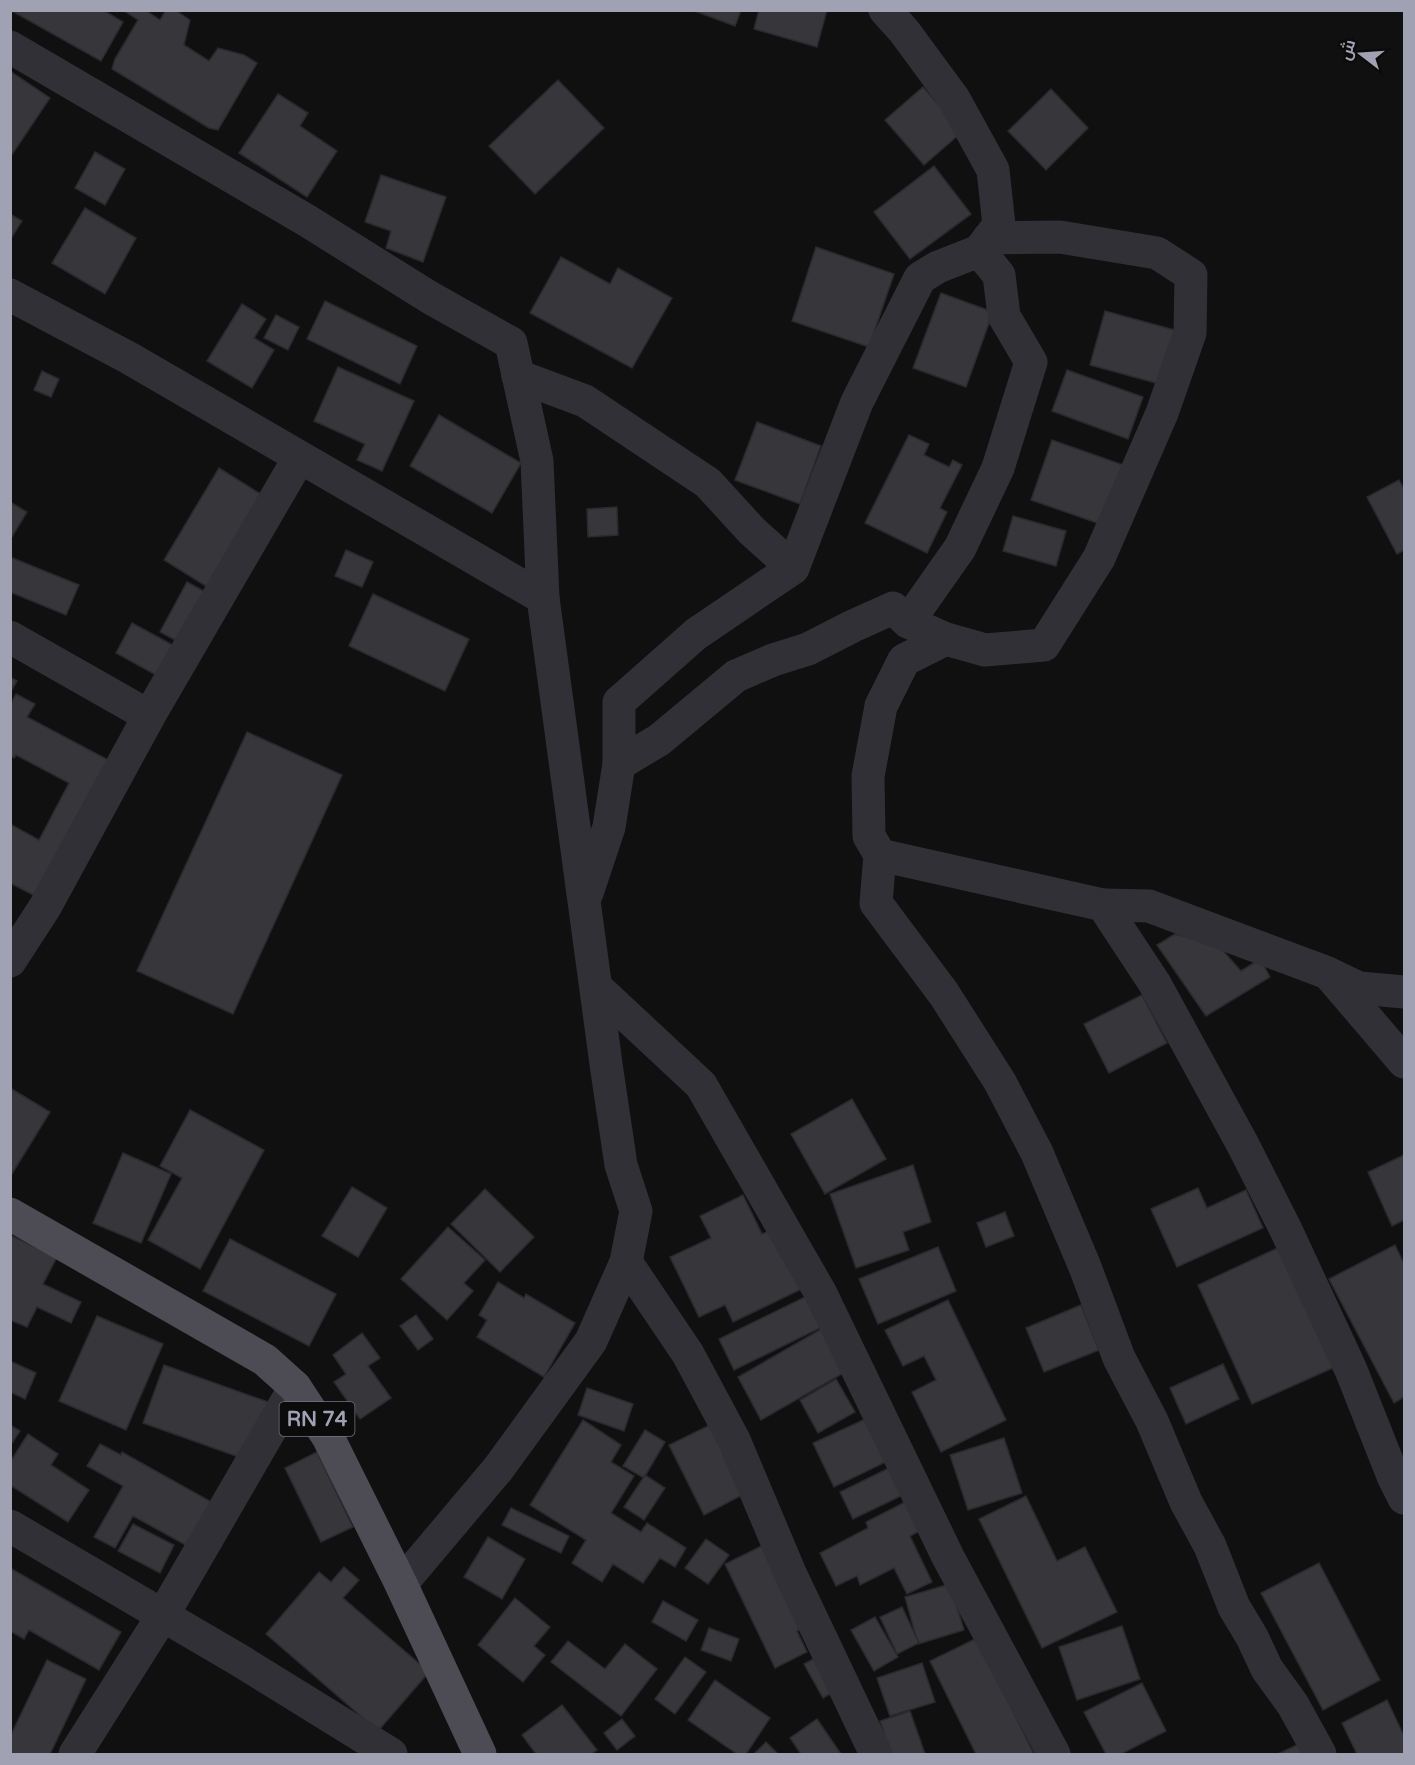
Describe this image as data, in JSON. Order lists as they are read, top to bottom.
{
  "streets": {
    "main road": ["RN 74"]
  },
  "north": "left"
}
